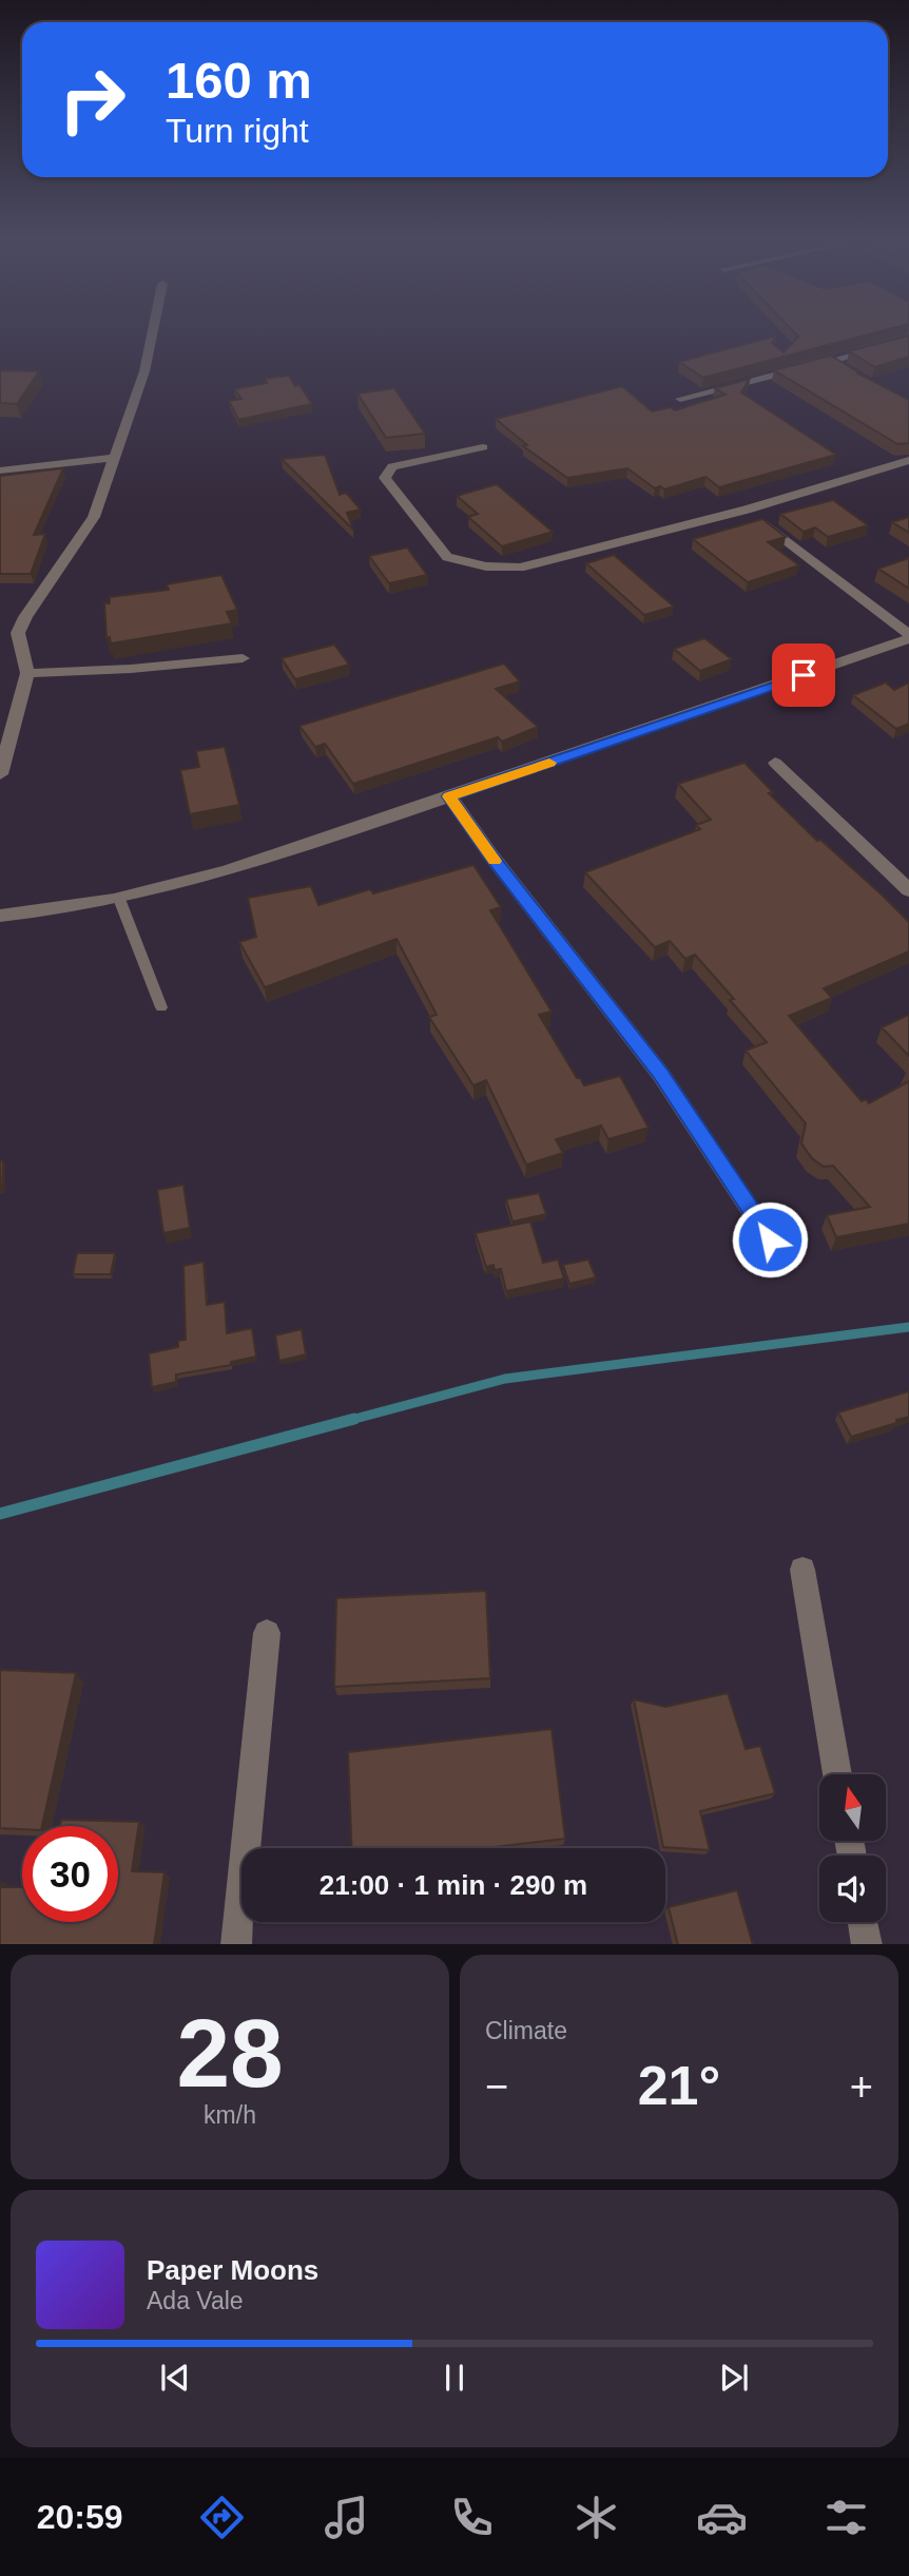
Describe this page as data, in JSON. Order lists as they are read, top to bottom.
{
  "north": "top",
  "page": {
    "turn": ["160 m", "Turn right"],
    "limit": "30",
    "trip": "21:00 · 1 min · 290 m",
    "tile": [
      ["28", "km/h"],
      "Climate"
    ],
    "heat": ["−", "21°", "+"],
    "song": ["Paper Moons", "Ada Vale"],
    "tabs": "20:59"
  }
}
